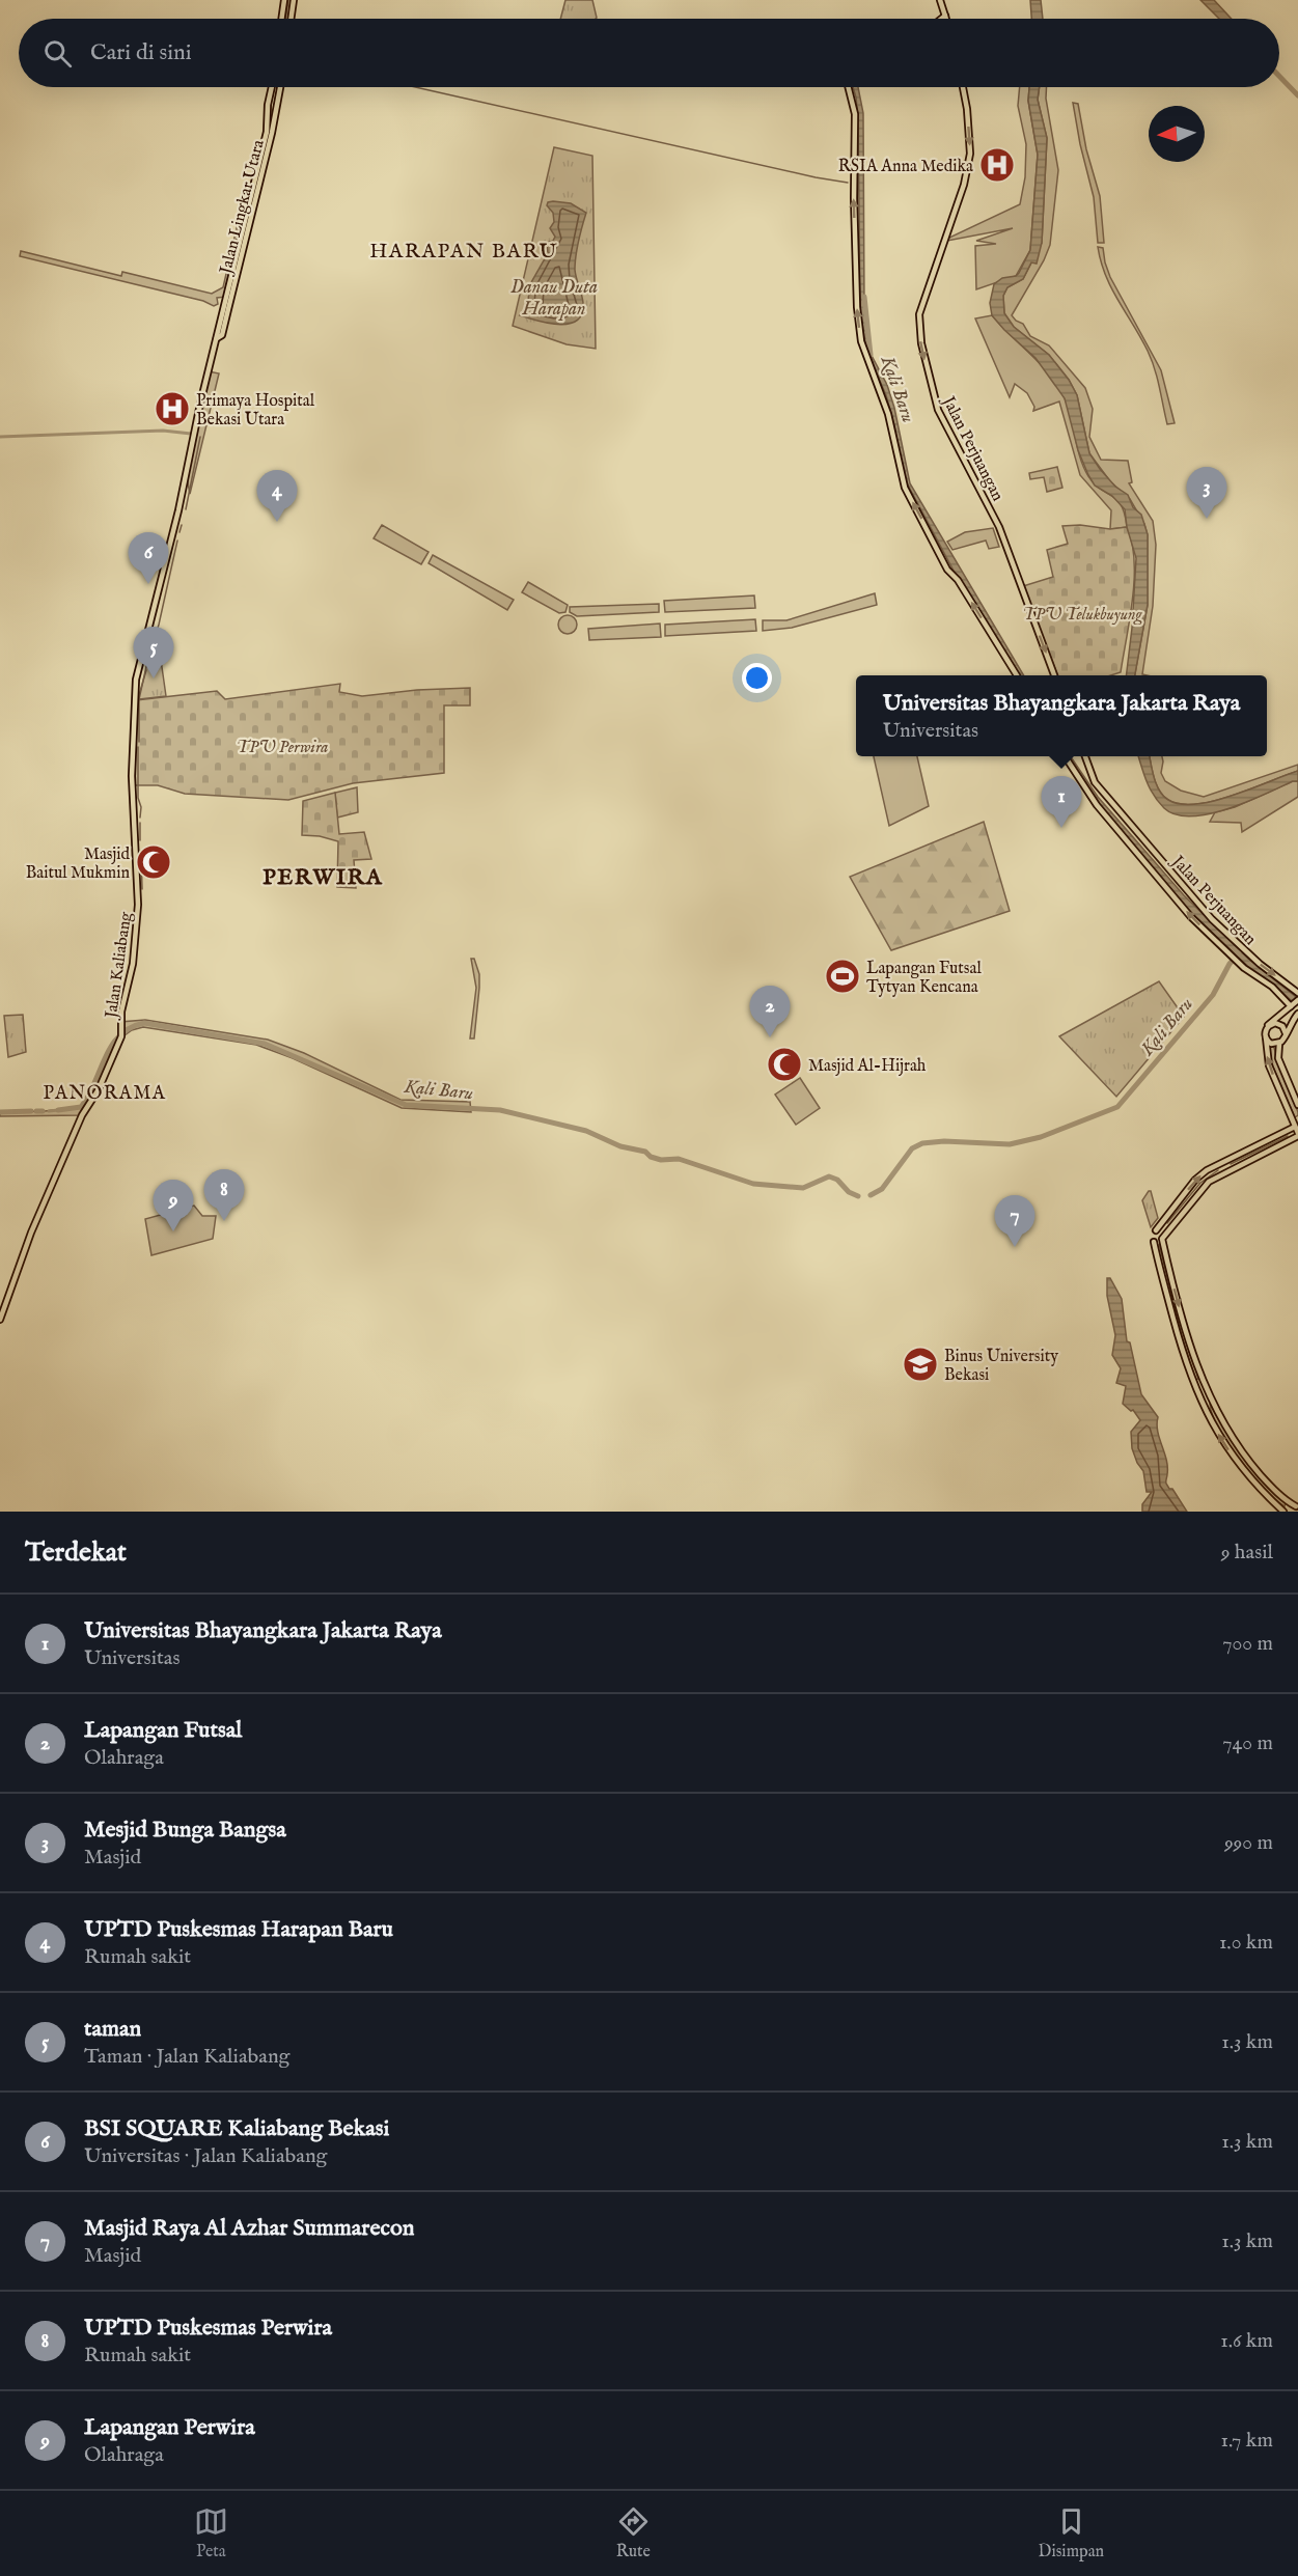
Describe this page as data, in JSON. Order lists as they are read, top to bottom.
{
  "streets": {
    "main road": ["Jalan Lingkar Utara", "Jalan Perjuangan", "Jalan Kaliabang"]
  },
  "crossings": [
    ["Jalan Lingkar Utara", "Jalan Kaliabang"]
  ],
  "districts": ["HARAPAN BARU", "PERWIRA", "PANORAMA"],
  "water": ["Danau Duta Harapan", "Kali Baru"],
  "parks": ["TPU Telukbuyung", "TPU Perwira"],
  "places": {
    "hospital": ["RSIA Anna Medika", "Primaya Hospital Bekasi Utara"],
    "mosque": ["Masjid Baitul Mukmin", "Masjid Al-Hijrah"],
    "sports": ["Lapangan Futsal Tytyan Kencana"],
    "school or university": ["Binus University Bekasi"]
  },
  "north": "left",
  "page": {
    "search": "Cari di sini",
    "pins": [
      "3",
      "4",
      "6",
      "5",
      "1",
      "2",
      "8",
      "9",
      "7"
    ],
    "popup": ["Universitas Bhayangkara Jakarta Raya", "Universitas"],
    "heading": ["Terdekat", "9 hasil"],
    "list": [
      {
        "mark": "1",
        "name": "Universitas Bhayangkara Jakarta Raya",
        "note": "Universitas",
        "value": "700 m"
      },
      {
        "mark": "2",
        "name": "Lapangan Futsal",
        "note": "Olahraga",
        "value": "740 m"
      },
      {
        "mark": "3",
        "name": "Mesjid Bunga Bangsa",
        "note": "Masjid",
        "value": "990 m"
      },
      {
        "mark": "4",
        "name": "UPTD Puskesmas Harapan Baru",
        "note": "Rumah sakit",
        "value": "1.0 km"
      },
      {
        "mark": "5",
        "name": "taman",
        "note": "Taman · Jalan Kaliabang",
        "value": "1.3 km"
      },
      {
        "mark": "6",
        "name": "BSI SQUARE Kaliabang Bekasi",
        "note": "Universitas · Jalan Kaliabang",
        "value": "1.3 km"
      },
      {
        "mark": "7",
        "name": "Masjid Raya Al Azhar Summarecon",
        "note": "Masjid",
        "value": "1.3 km"
      },
      {
        "mark": "8",
        "name": "UPTD Puskesmas Perwira",
        "note": "Rumah sakit",
        "value": "1.6 km"
      },
      {
        "mark": "9",
        "name": "Lapangan Perwira",
        "note": "Olahraga",
        "value": "1.7 km"
      }
    ],
    "nav": ["Peta", "Rute", "Disimpan"]
  }
}
